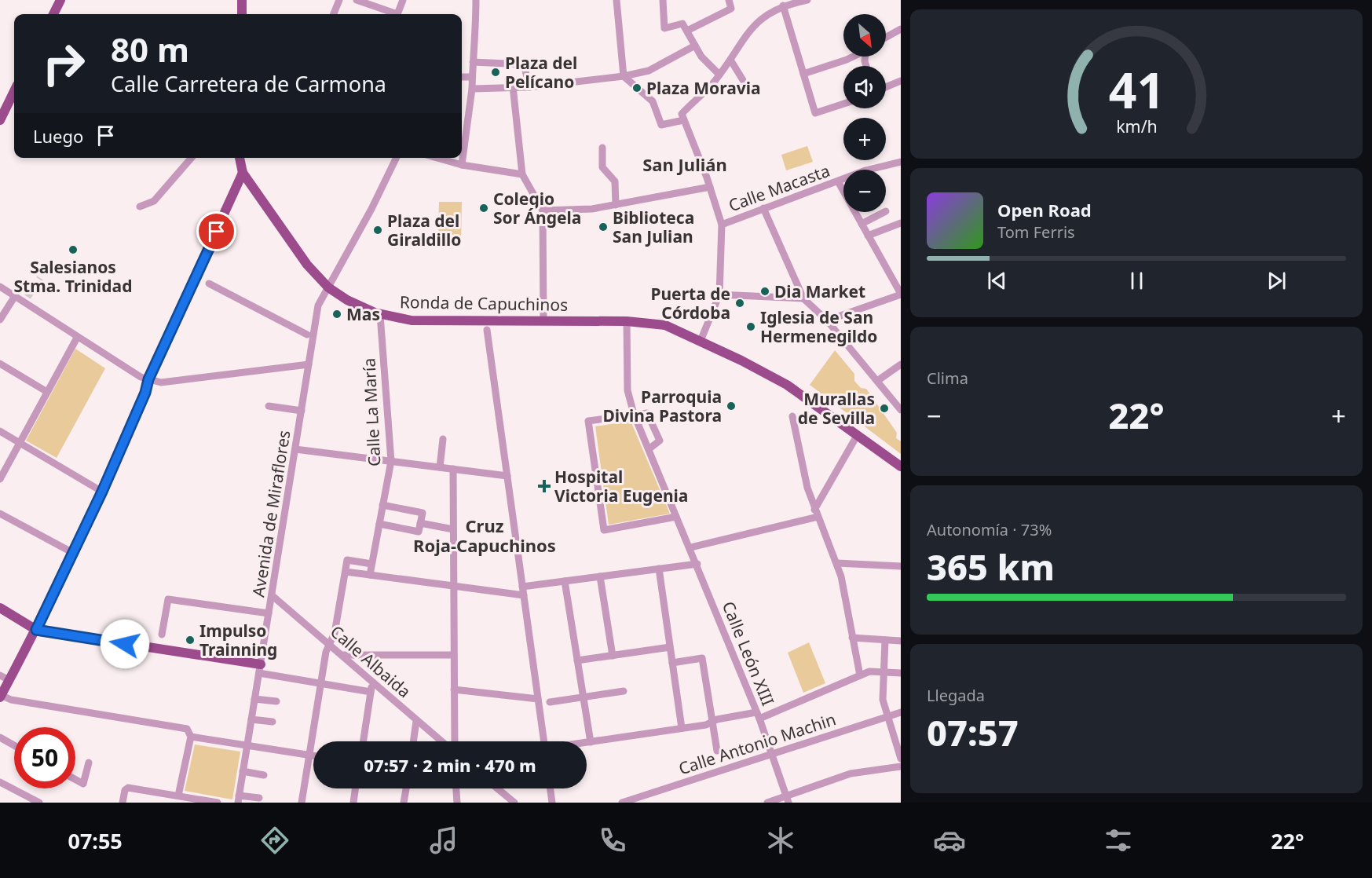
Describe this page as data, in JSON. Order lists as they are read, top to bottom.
{
  "streets": {
    "main road": ["Ronda de Capuchinos"],
    "street": [
      "Calle Macasta",
      "Calle La María",
      "Avenida de Miraflores",
      "Calle León XIII",
      "Calle Albaida",
      "Calle Antonio Machin"
    ]
  },
  "crossings": [
    ["Ronda de Capuchinos", "Calle La María"],
    ["Ronda de Capuchinos", "Avenida de Miraflores"],
    ["Ronda de Capuchinos", "Calle León XIII"],
    ["Avenida de Miraflores", "Calle Albaida"],
    ["Calle León XIII", "Calle Antonio Machin"]
  ],
  "districts": ["San Julián", "Cruz Roja-Capuchinos"],
  "places": {
    "other": [
      "Plaza del Pelícano",
      "Plaza Moravia",
      "Colegio Sor Ángela",
      "Biblioteca San Julian",
      "Plaza del Giraldillo",
      "Salesianos Stma. Trinidad",
      "Dia Market",
      "Puerta de Córdoba",
      "Mas",
      "Iglesia de San Hermenegildo",
      "Parroquia Divina Pastora",
      "Murallas de Sevilla",
      "Impulso Trainning"
    ],
    "health": ["Hospital Victoria Eugenia"]
  },
  "north": "bottom right",
  "page": {
    "map_buttons": ["+", "−"],
    "turn": ["80 m", "Calle Carretera de Carmona"],
    "then": "Luego",
    "song": ["Open Road", "Tom Ferris"],
    "tile": [
      "Clima",
      ["Autonomía · 73%", "365 km"],
      ["Llegada", "07:57"]
    ],
    "heat": ["−", "22°", "+"],
    "limit": "50",
    "trip": "07:57 · 2 min · 470 m",
    "tabs": ["07:55", "22°"],
    "gauge": ["41", "km/h"]
  }
}
